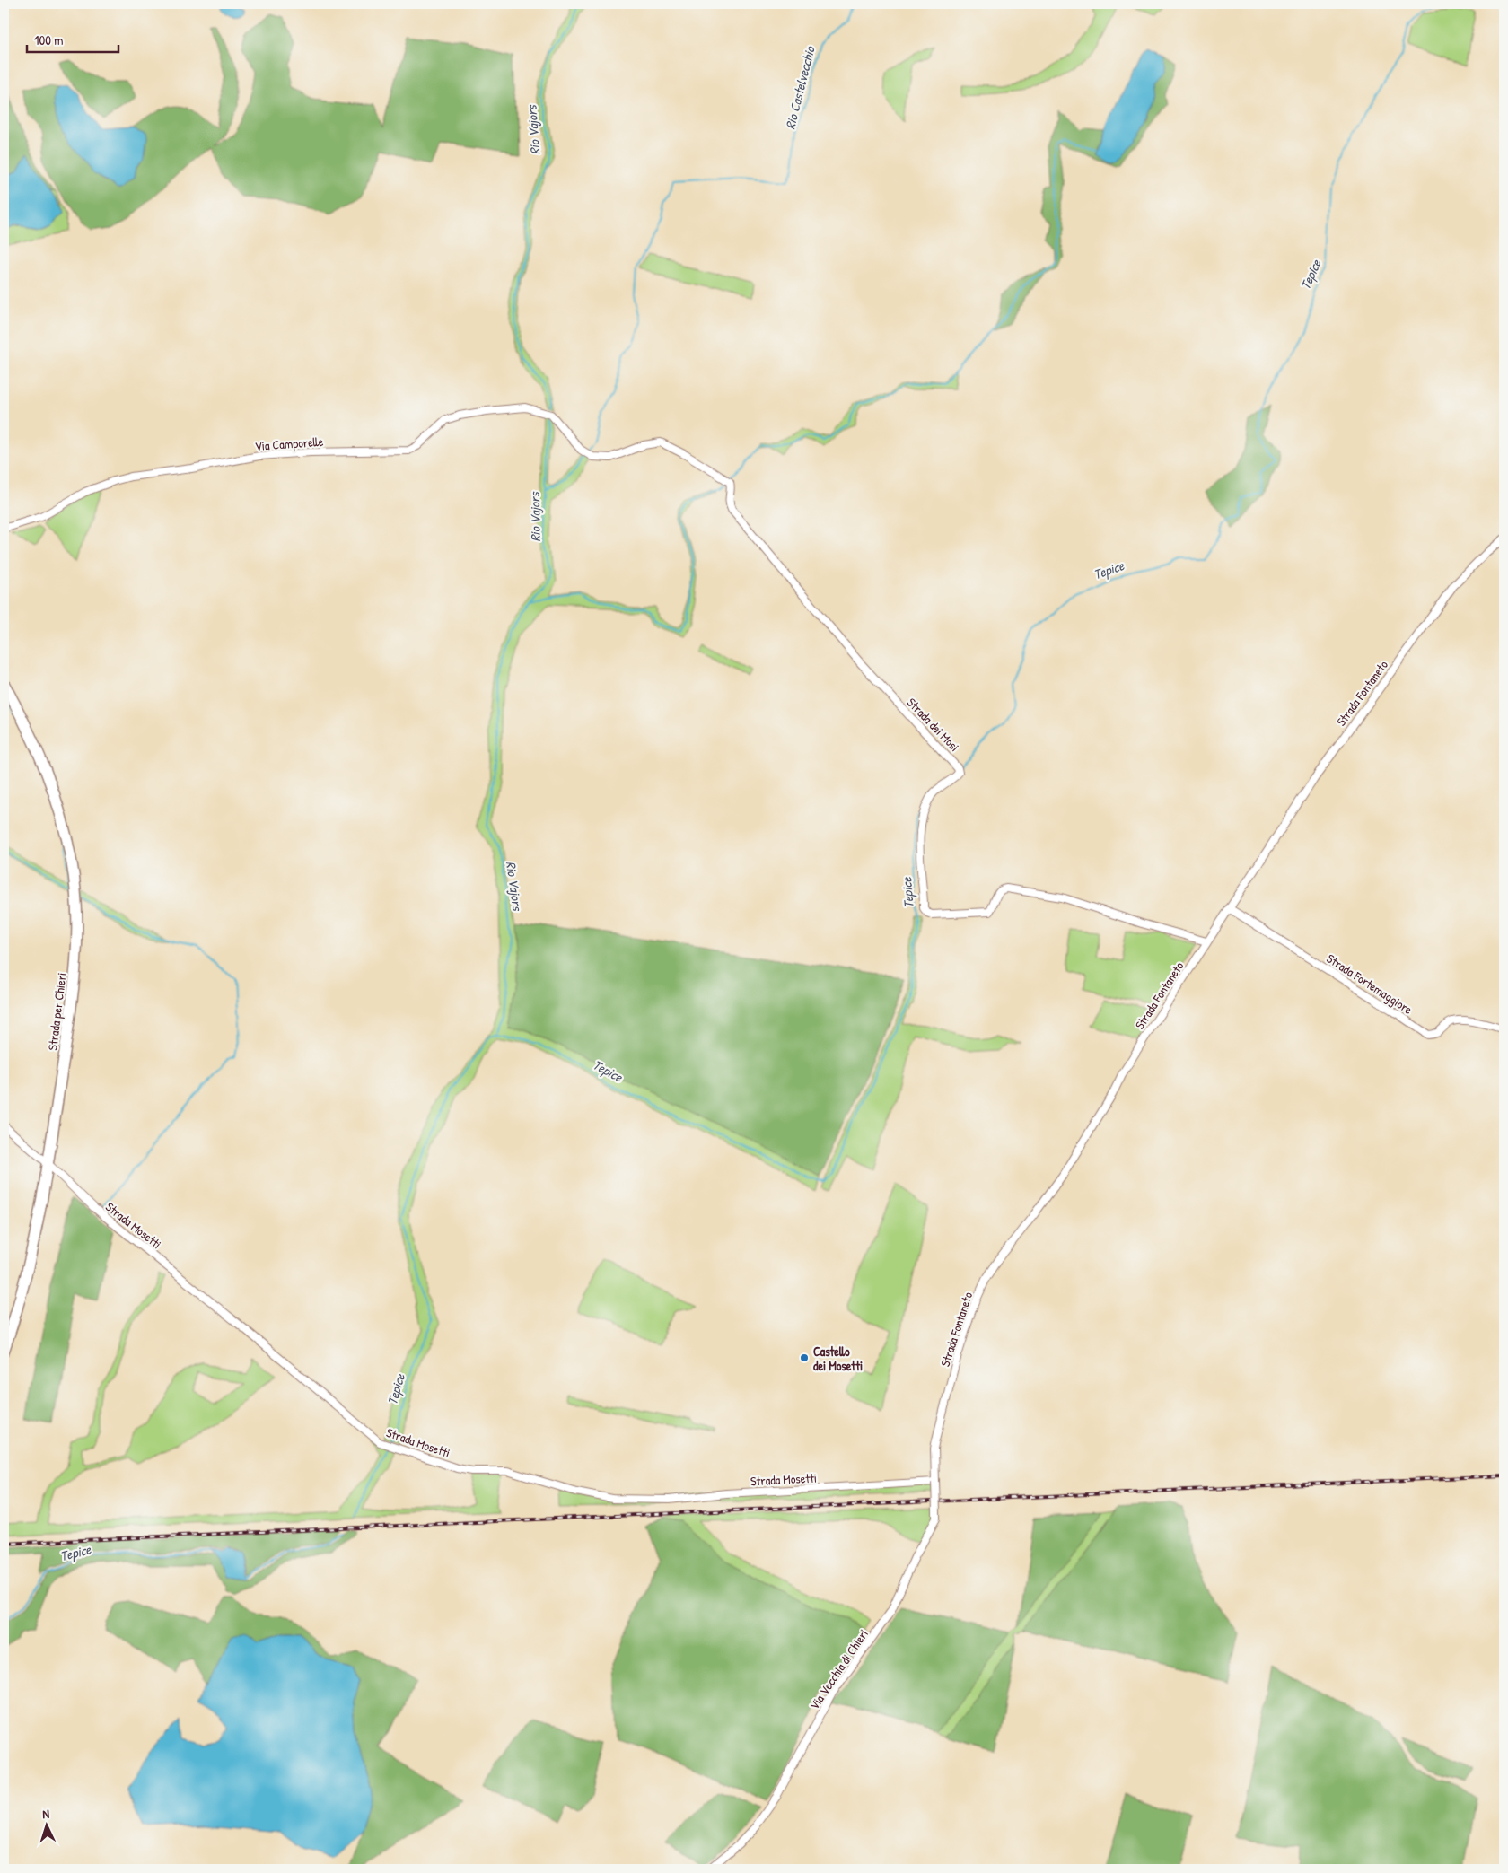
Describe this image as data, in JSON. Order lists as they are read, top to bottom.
{
  "streets": {
    "main road": ["Strada per Chieri"],
    "street": [
      "Via Camporelle",
      "Strada Fontaneto",
      "Strada dei Mosi",
      "Strada Fortemaggiore",
      "Strada Mosetti",
      "Via Vecchia di Chieri"
    ]
  },
  "crossings": [
    ["Via Camporelle", "Strada dei Mosi"],
    ["Strada Fontaneto", "Strada dei Mosi"],
    ["Strada Fontaneto", "Strada Fortemaggiore"],
    ["Strada Fontaneto", "Strada Mosetti"],
    ["Strada Fontaneto", "Via Vecchia di Chieri"],
    ["Strada per Chieri", "Strada Mosetti"]
  ],
  "water": ["Rio Castelvecchio", "Rio Vajors", "Tepice"],
  "places": ["Castello dei Mosetti"],
  "scale_bar": "100 m",
  "north": "top"
}
